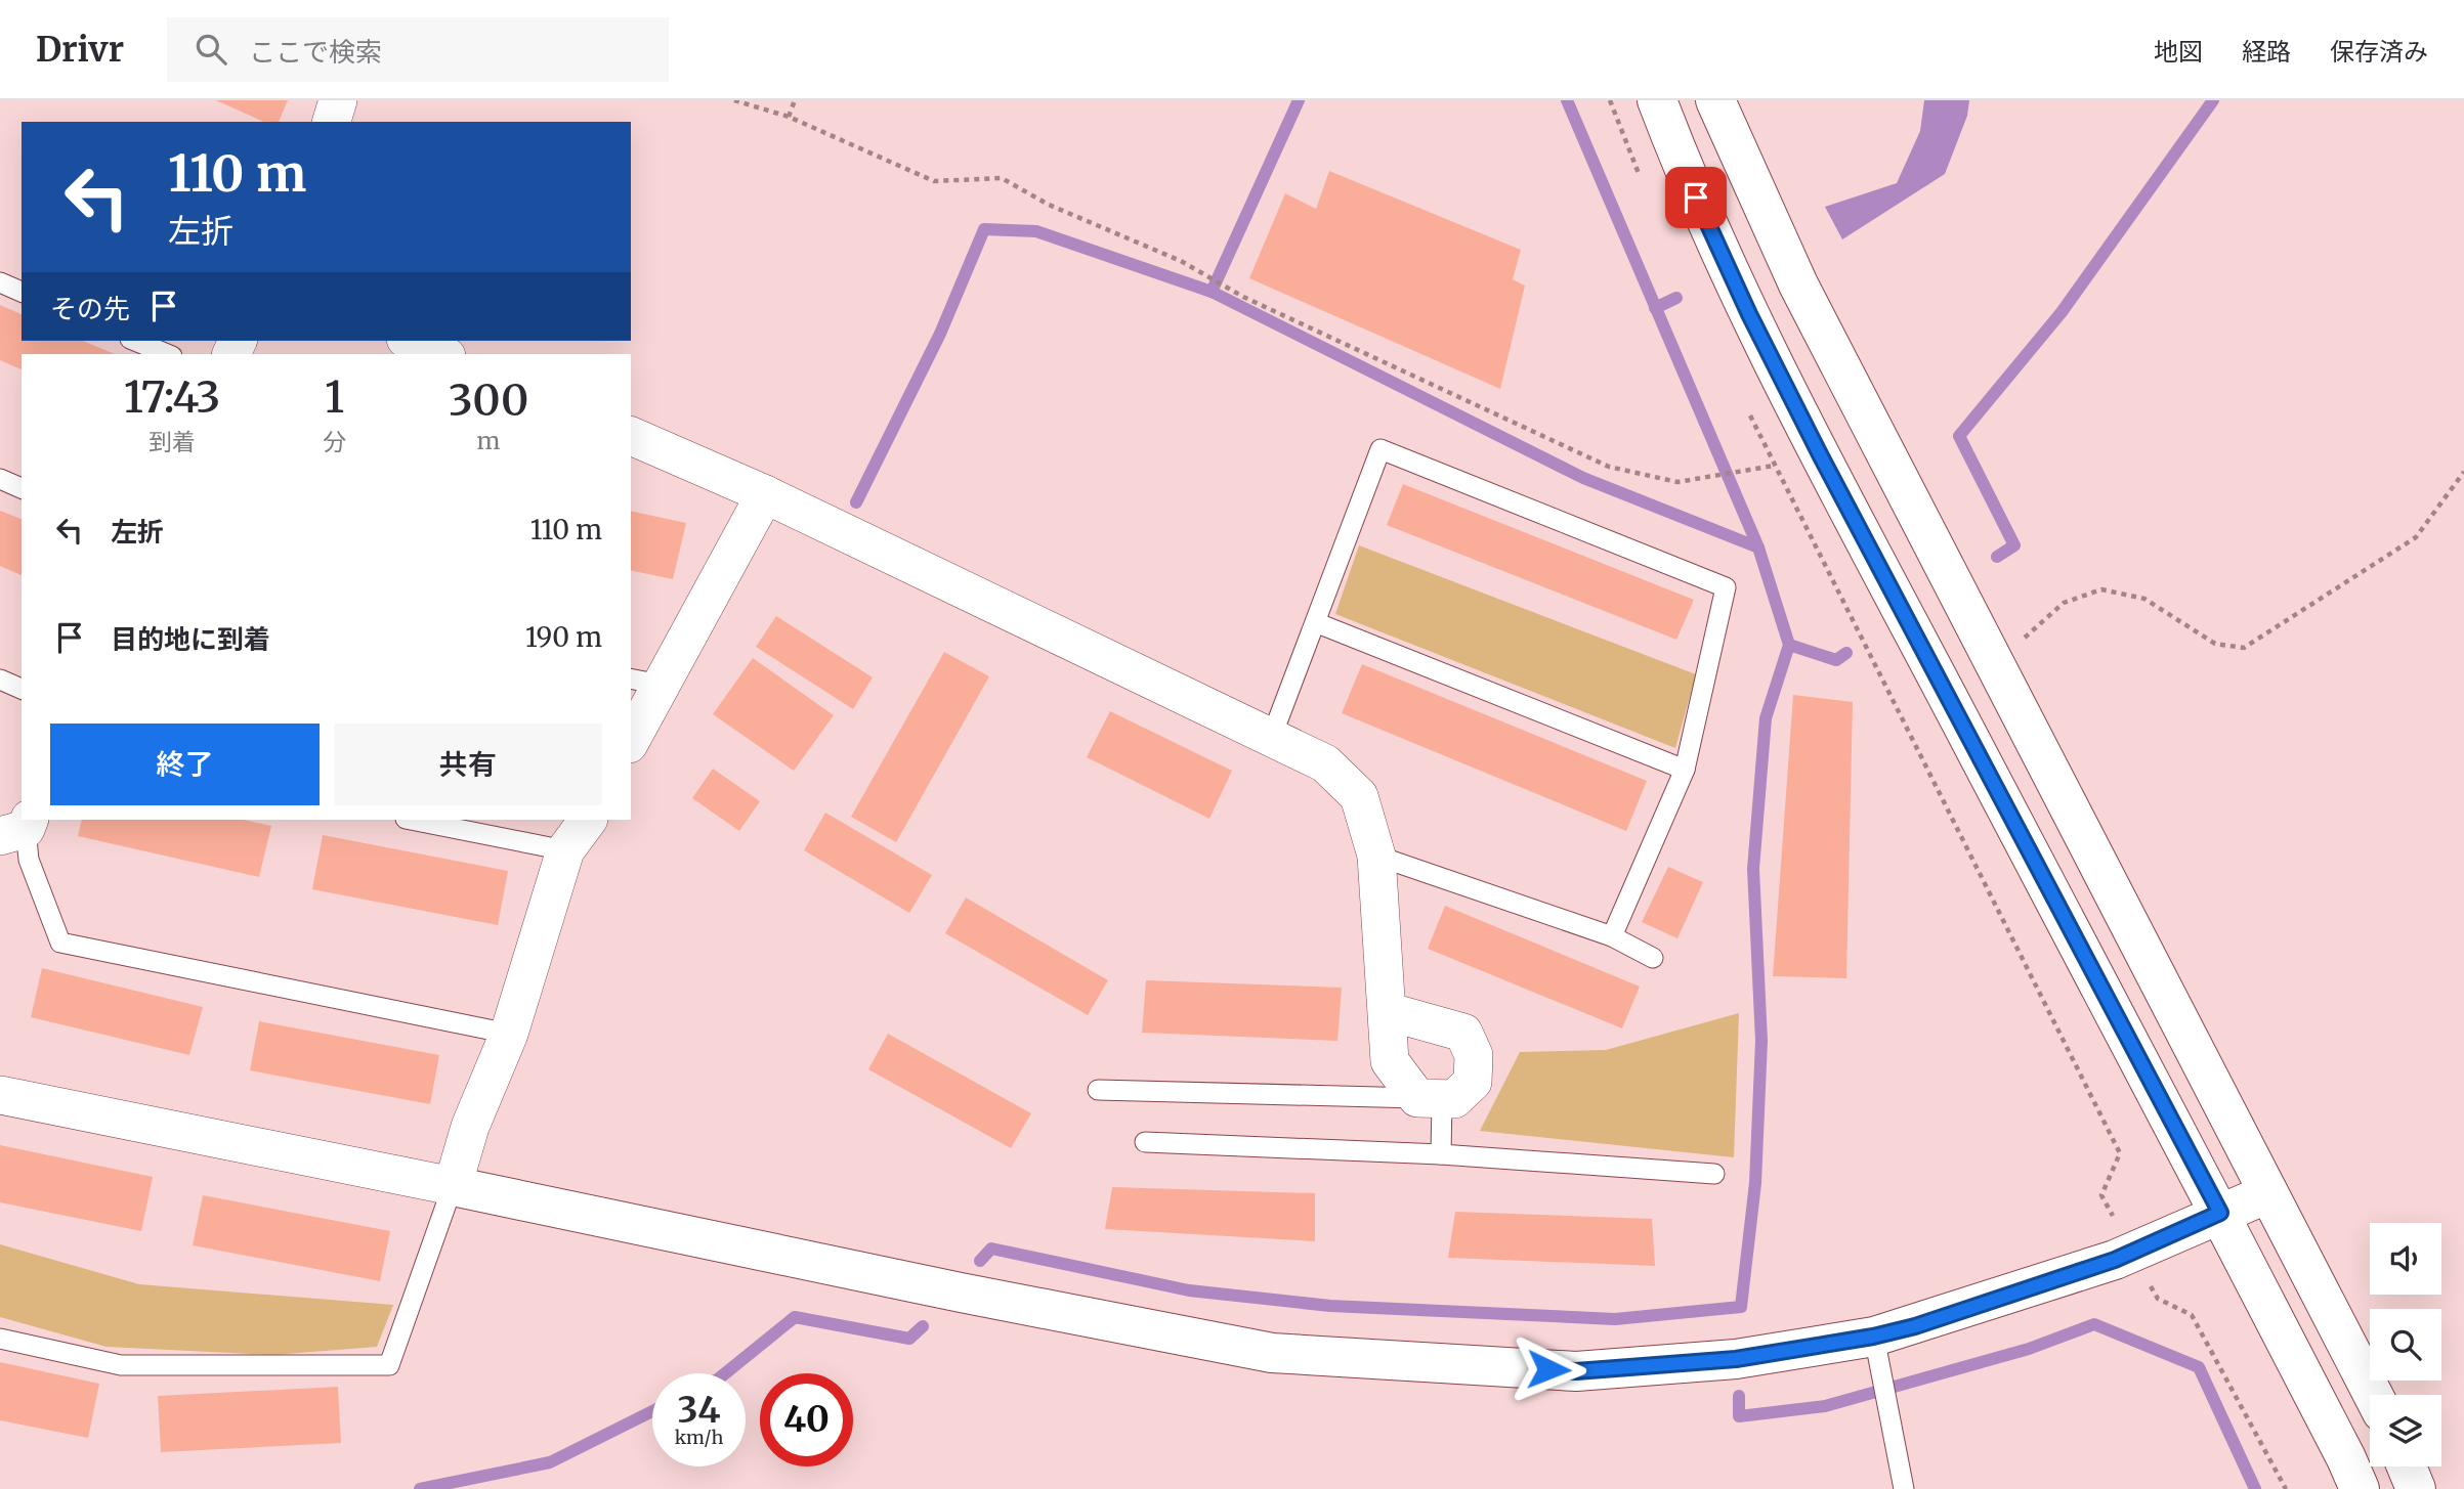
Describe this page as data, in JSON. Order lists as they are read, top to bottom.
{
  "page": {
    "header": "Drivr",
    "search": "ここで検索",
    "nav": ["地図", "経路", "保存済み"],
    "turn": ["110 m", "左折"],
    "then": "その先",
    "eta": [
      "17:43",
      "到着",
      "1",
      "分",
      "300",
      "m"
    ],
    "list": [
      {
        "name": "左折",
        "value": "110 m"
      },
      {
        "name": "目的地に到着",
        "value": "190 m"
      }
    ],
    "buttons": ["終了", "共有"],
    "speed": "34 km/h",
    "limit": "40"
  }
}
